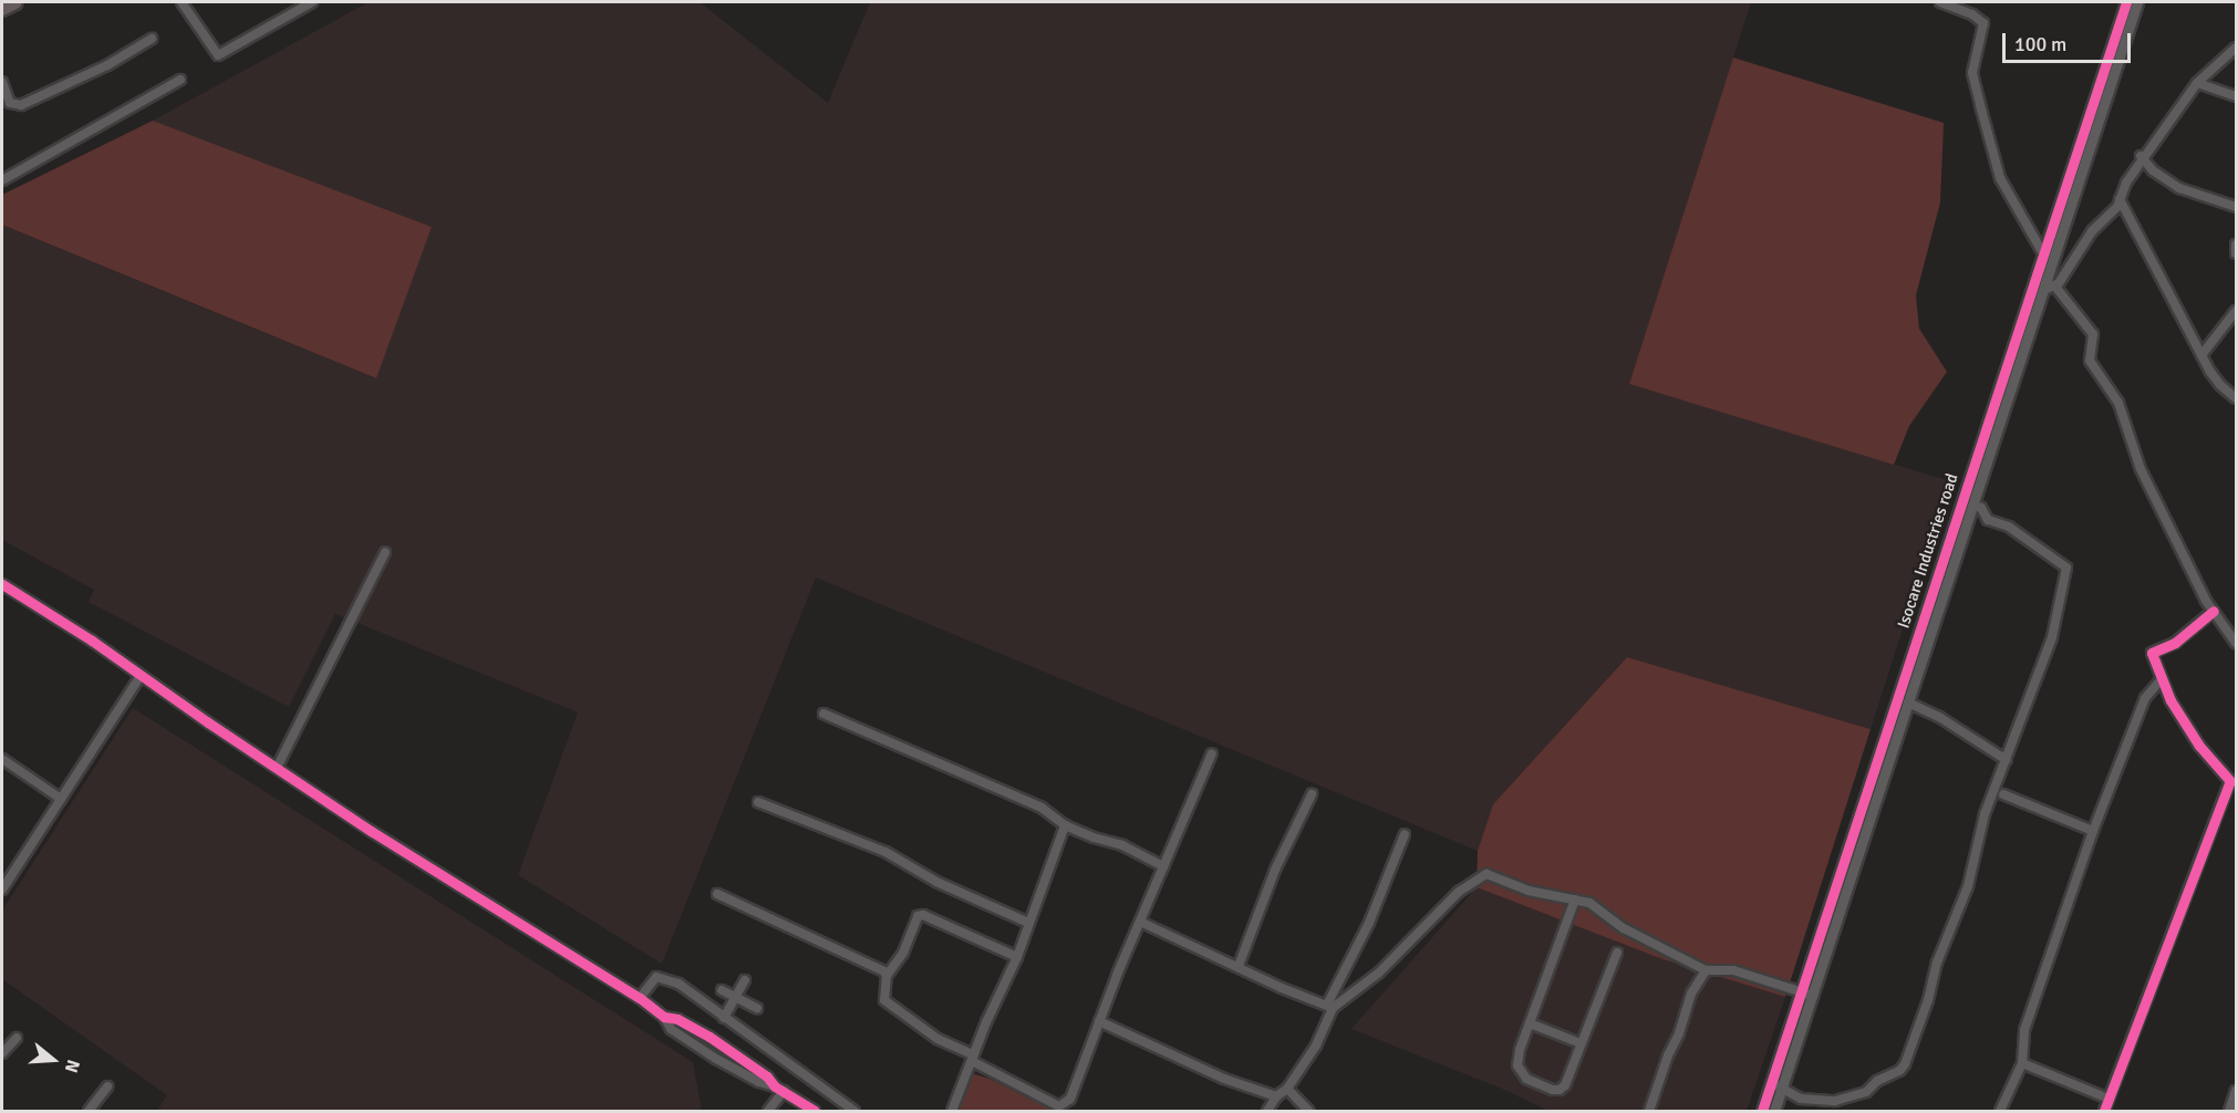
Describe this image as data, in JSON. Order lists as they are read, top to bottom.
{
  "streets": {
    "street": ["Isocare Industries road"]
  },
  "scale_bar": "100 m",
  "north": "right"
}
